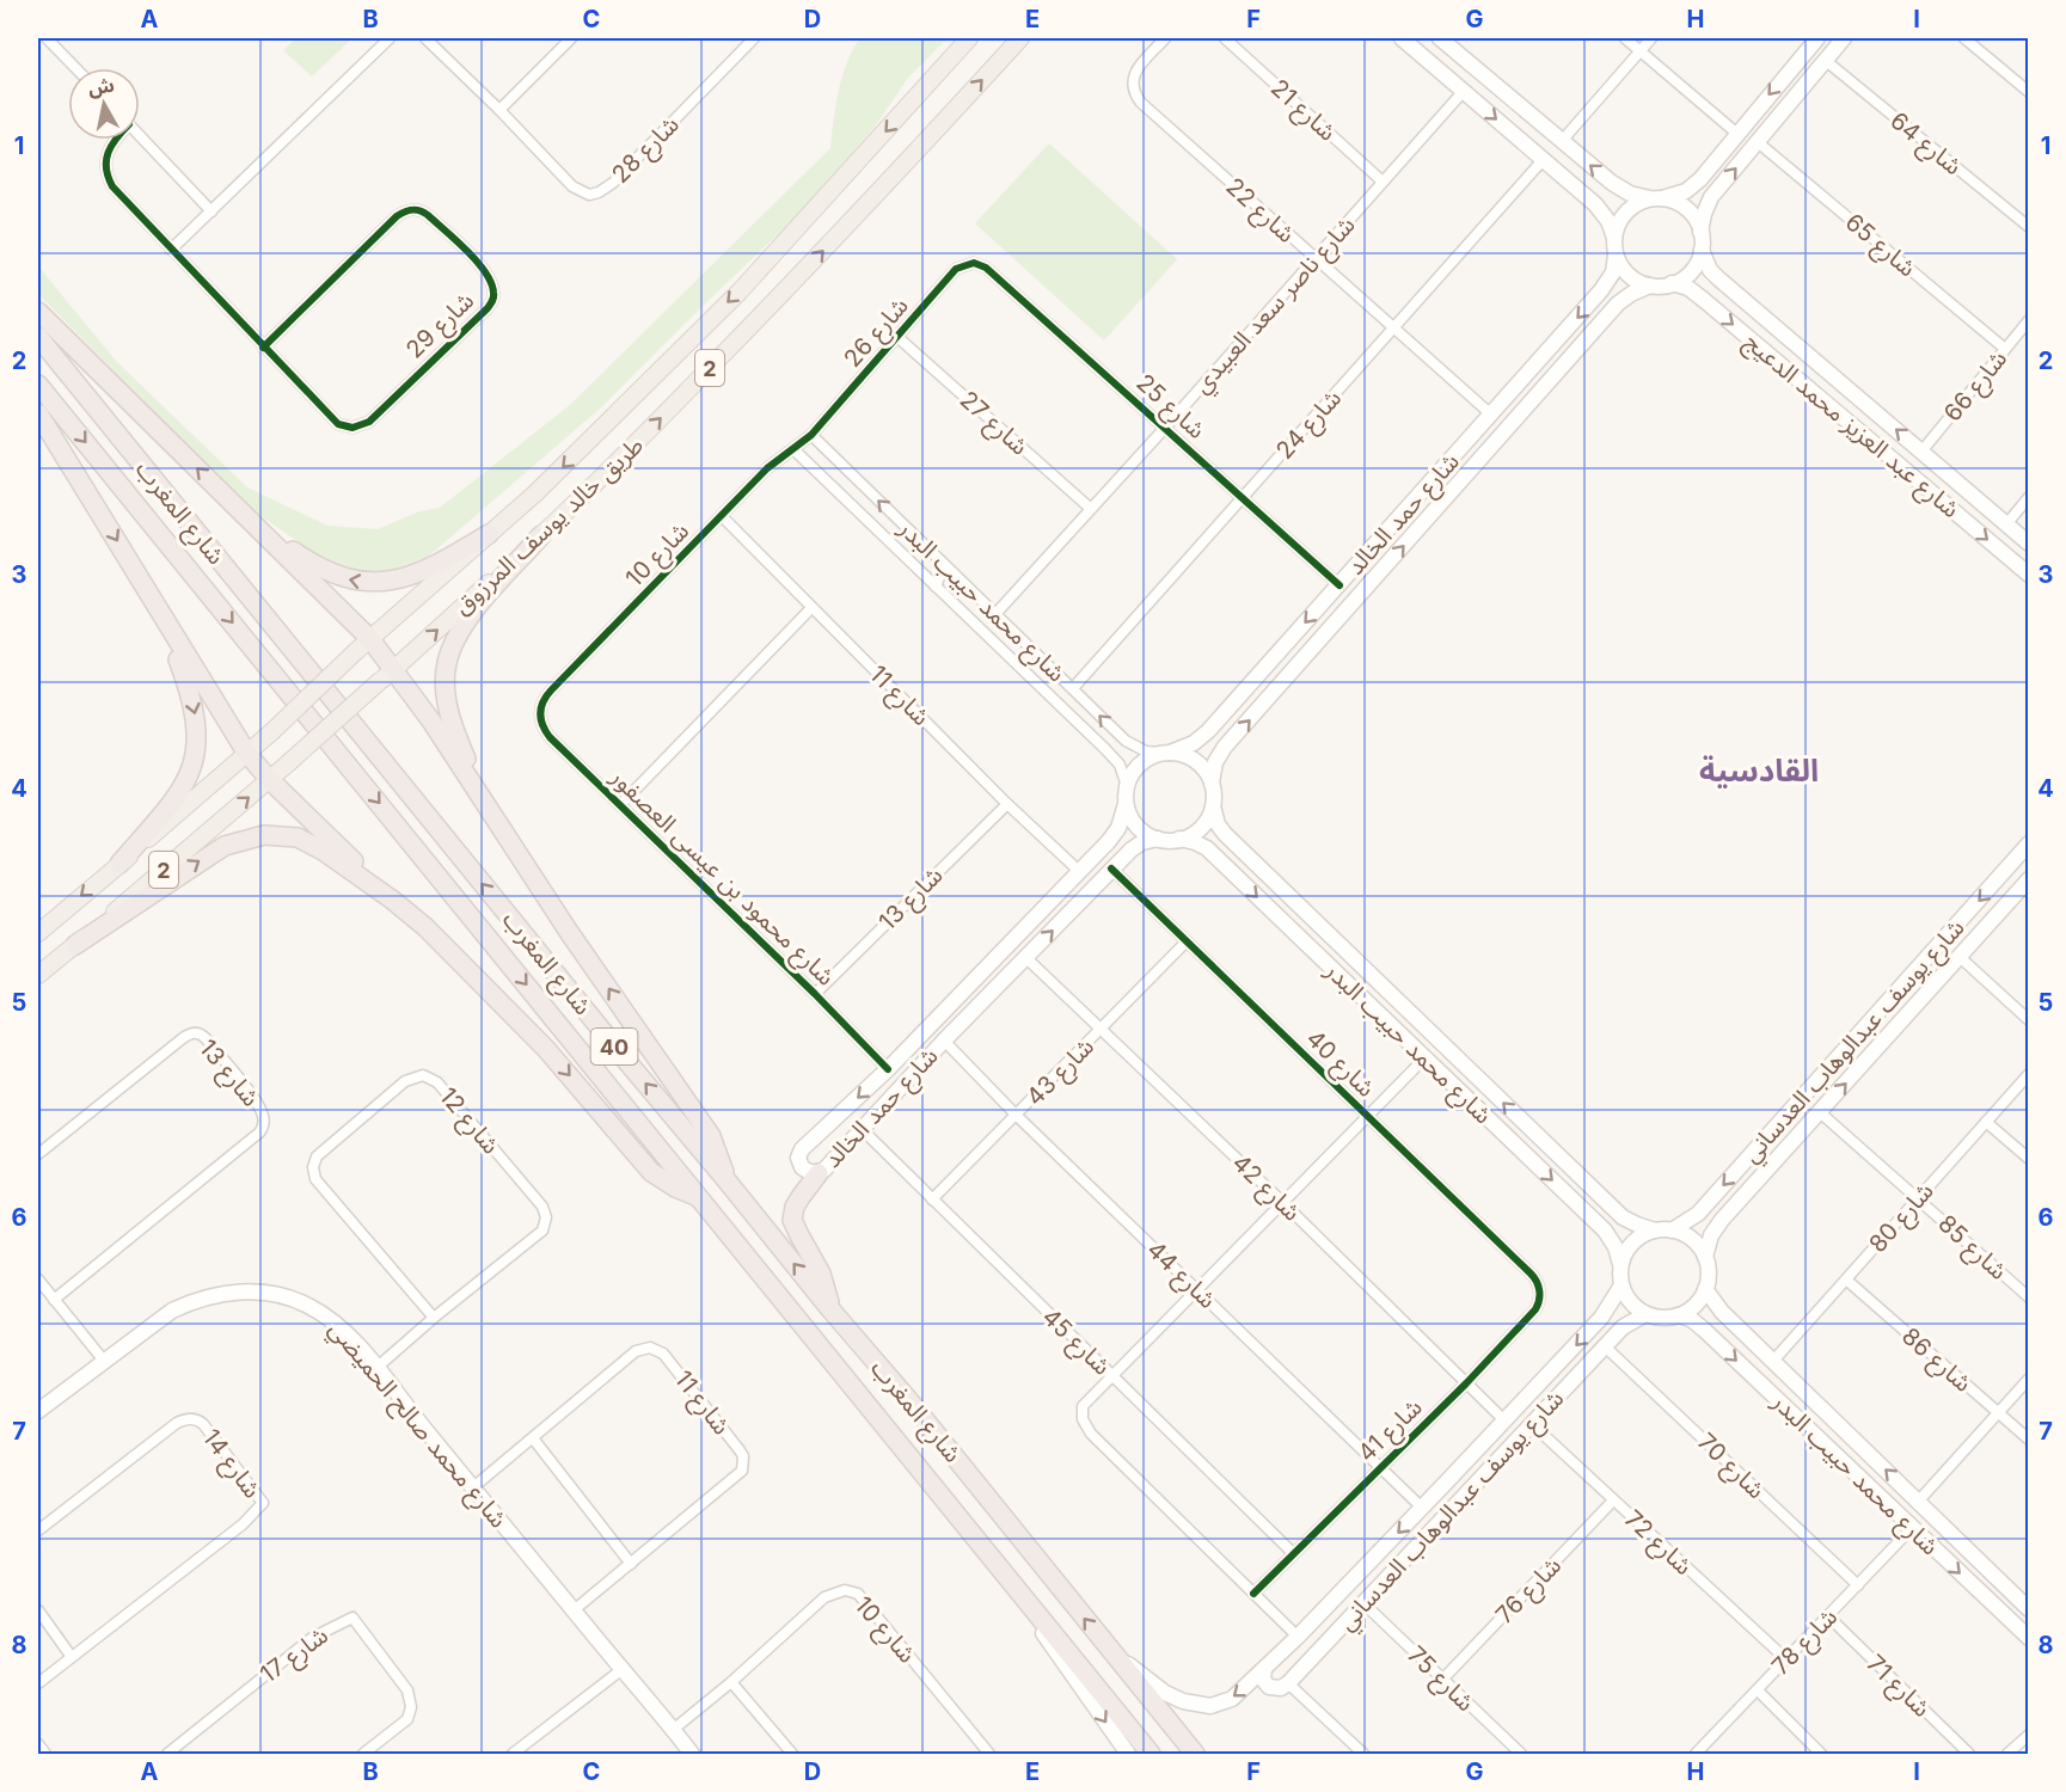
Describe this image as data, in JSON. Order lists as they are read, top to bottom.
{
  "streets": {
    "highway": ["شارع المغرب", "40"],
    "main road": ["2", "طريق خالد يوسف المرزوق"],
    "street": [
      "شارع 21",
      "شارع 64",
      "شارع 28",
      "شارع 22",
      "شارع 65",
      "شارع ناصر سعد العبيدي",
      "شارع 29",
      "شارع 26",
      "شارع 66",
      "شارع 25",
      "شارع 27",
      "شارع 24",
      "شارع عبد العزيز محمد الدعيج",
      "شارع حمد الخالد",
      "شارع 10",
      "شارع محمد حبيب البدر",
      "شارع 11",
      "شارع محمود بن عيسى العصفور",
      "شارع 13",
      "شارع يوسف عبدالوهاب العدساني",
      "شارع 40",
      "شارع 43",
      "شارع 12",
      "شارع 42",
      "شارع 80",
      "شارع 85",
      "شارع 44",
      "شارع 45",
      "شارع 86",
      "شارع محمد صالح الحميضي",
      "شارع 41",
      "شارع 14",
      "شارع 70",
      "شارع 72",
      "شارع 76",
      "شارع 78",
      "شارع 17",
      "شارع 75",
      "شارع 71"
    ]
  },
  "crossings": [
    ["شارع 21", "شارع ناصر سعد العبيدي"],
    ["شارع 22", "شارع ناصر سعد العبيدي"],
    ["شارع 22", "شارع 24"],
    ["شارع 22", "شارع حمد الخالد"],
    ["شارع 65", "شارع 66"],
    ["شارع ناصر سعد العبيدي", "شارع 25"],
    ["شارع ناصر سعد العبيدي", "شارع 27"],
    ["شارع ناصر سعد العبيدي", "شارع محمد حبيب البدر"],
    ["شارع 26", "شارع 25"],
    ["شارع 26", "شارع 27"],
    ["شارع 26", "شارع 10"],
    ["شارع 26", "شارع محمد حبيب البدر"],
    ["شارع 66", "شارع عبد العزيز محمد الدعيج"],
    ["شارع 25", "شارع 24"],
    ["شارع 25", "شارع حمد الخالد"],
    ["شارع 24", "شارع محمد حبيب البدر"],
    ["شارع عبد العزيز محمد الدعيج", "شارع حمد الخالد"],
    ["شارع المغرب", "شارع يوسف عبدالوهاب العدساني"],
    ["شارع حمد الخالد", "شارع محمد حبيب البدر"],
    ["شارع حمد الخالد", "شارع 11"],
    ["شارع حمد الخالد", "شارع محمود بن عيسى العصفور"],
    ["شارع حمد الخالد", "شارع 40"],
    ["شارع حمد الخالد", "شارع 42"],
    ["شارع حمد الخالد", "شارع 44"],
    ["شارع حمد الخالد", "شارع 45"],
    ["شارع 10", "شارع محمد حبيب البدر"],
    ["شارع 10", "شارع 11"],
    ["شارع 10", "شارع محمود بن عيسى العصفور"],
    ["شارع 10", "شارع محمد صالح الحميضي"],
    ["شارع محمد حبيب البدر", "شارع يوسف عبدالوهاب العدساني"],
    ["شارع محمد حبيب البدر", "شارع 80"],
    ["شارع محمد حبيب البدر", "شارع 78"],
    ["شارع 11", "شارع 13"],
    ["شارع 11", "شارع محمد صالح الحميضي"],
    ["شارع محمود بن عيسى العصفور", "شارع 13"],
    ["شارع يوسف عبدالوهاب العدساني", "شارع 42"],
    ["شارع يوسف عبدالوهاب العدساني", "شارع 85"],
    ["شارع يوسف عبدالوهاب العدساني", "شارع 44"],
    ["شارع يوسف عبدالوهاب العدساني", "شارع 70"],
    ["شارع يوسف عبدالوهاب العدساني", "شارع 72"],
    ["شارع يوسف عبدالوهاب العدساني", "شارع 75"],
    ["شارع 40", "شارع 43"],
    ["شارع 40", "شارع 41"],
    ["شارع 43", "شارع 42"],
    ["شارع 43", "شارع 44"],
    ["شارع 43", "شارع 45"],
    ["شارع 12", "شارع محمد صالح الحميضي"],
    ["شارع 42", "شارع 41"],
    ["شارع 80", "شارع 85"],
    ["شارع 80", "شارع 86"],
    ["شارع 44", "شارع 41"],
    ["شارع 45", "شارع 41"],
    ["شارع 70", "شارع 78"],
    ["شارع 72", "شارع 76"],
    ["شارع 72", "شارع 78"],
    ["شارع 76", "شارع 75"],
    ["شارع 78", "شارع 71"]
  ],
  "districts": ["القادسية"],
  "north": "top",
  "grid": {
    "columns": [
      "A",
      "B",
      "C",
      "D",
      "E",
      "F",
      "G",
      "H",
      "I"
    ],
    "rows": [
      "1",
      "2",
      "3",
      "4",
      "5",
      "6",
      "7",
      "8"
    ]
  }
}
